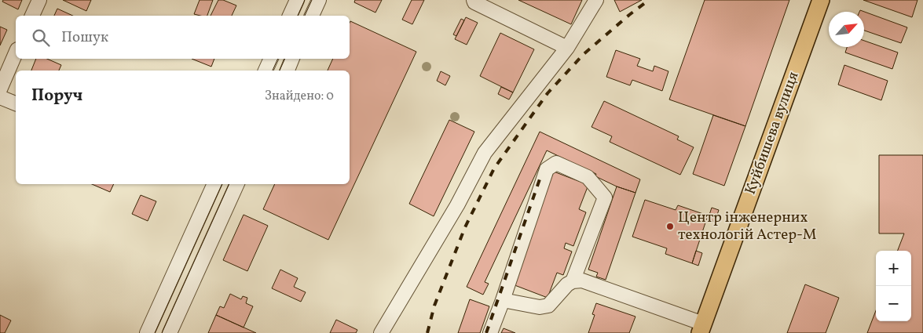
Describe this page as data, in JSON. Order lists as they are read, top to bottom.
{
  "streets": {
    "main road": ["Куйбишева вулиця"]
  },
  "places": ["Центр інженерних технологій Астер-М"],
  "north": "top right",
  "page": {
    "search": "Пошук",
    "heading": ["Поруч", "Знайдено: 0"],
    "map_buttons": ["+", "−"]
  }
}
